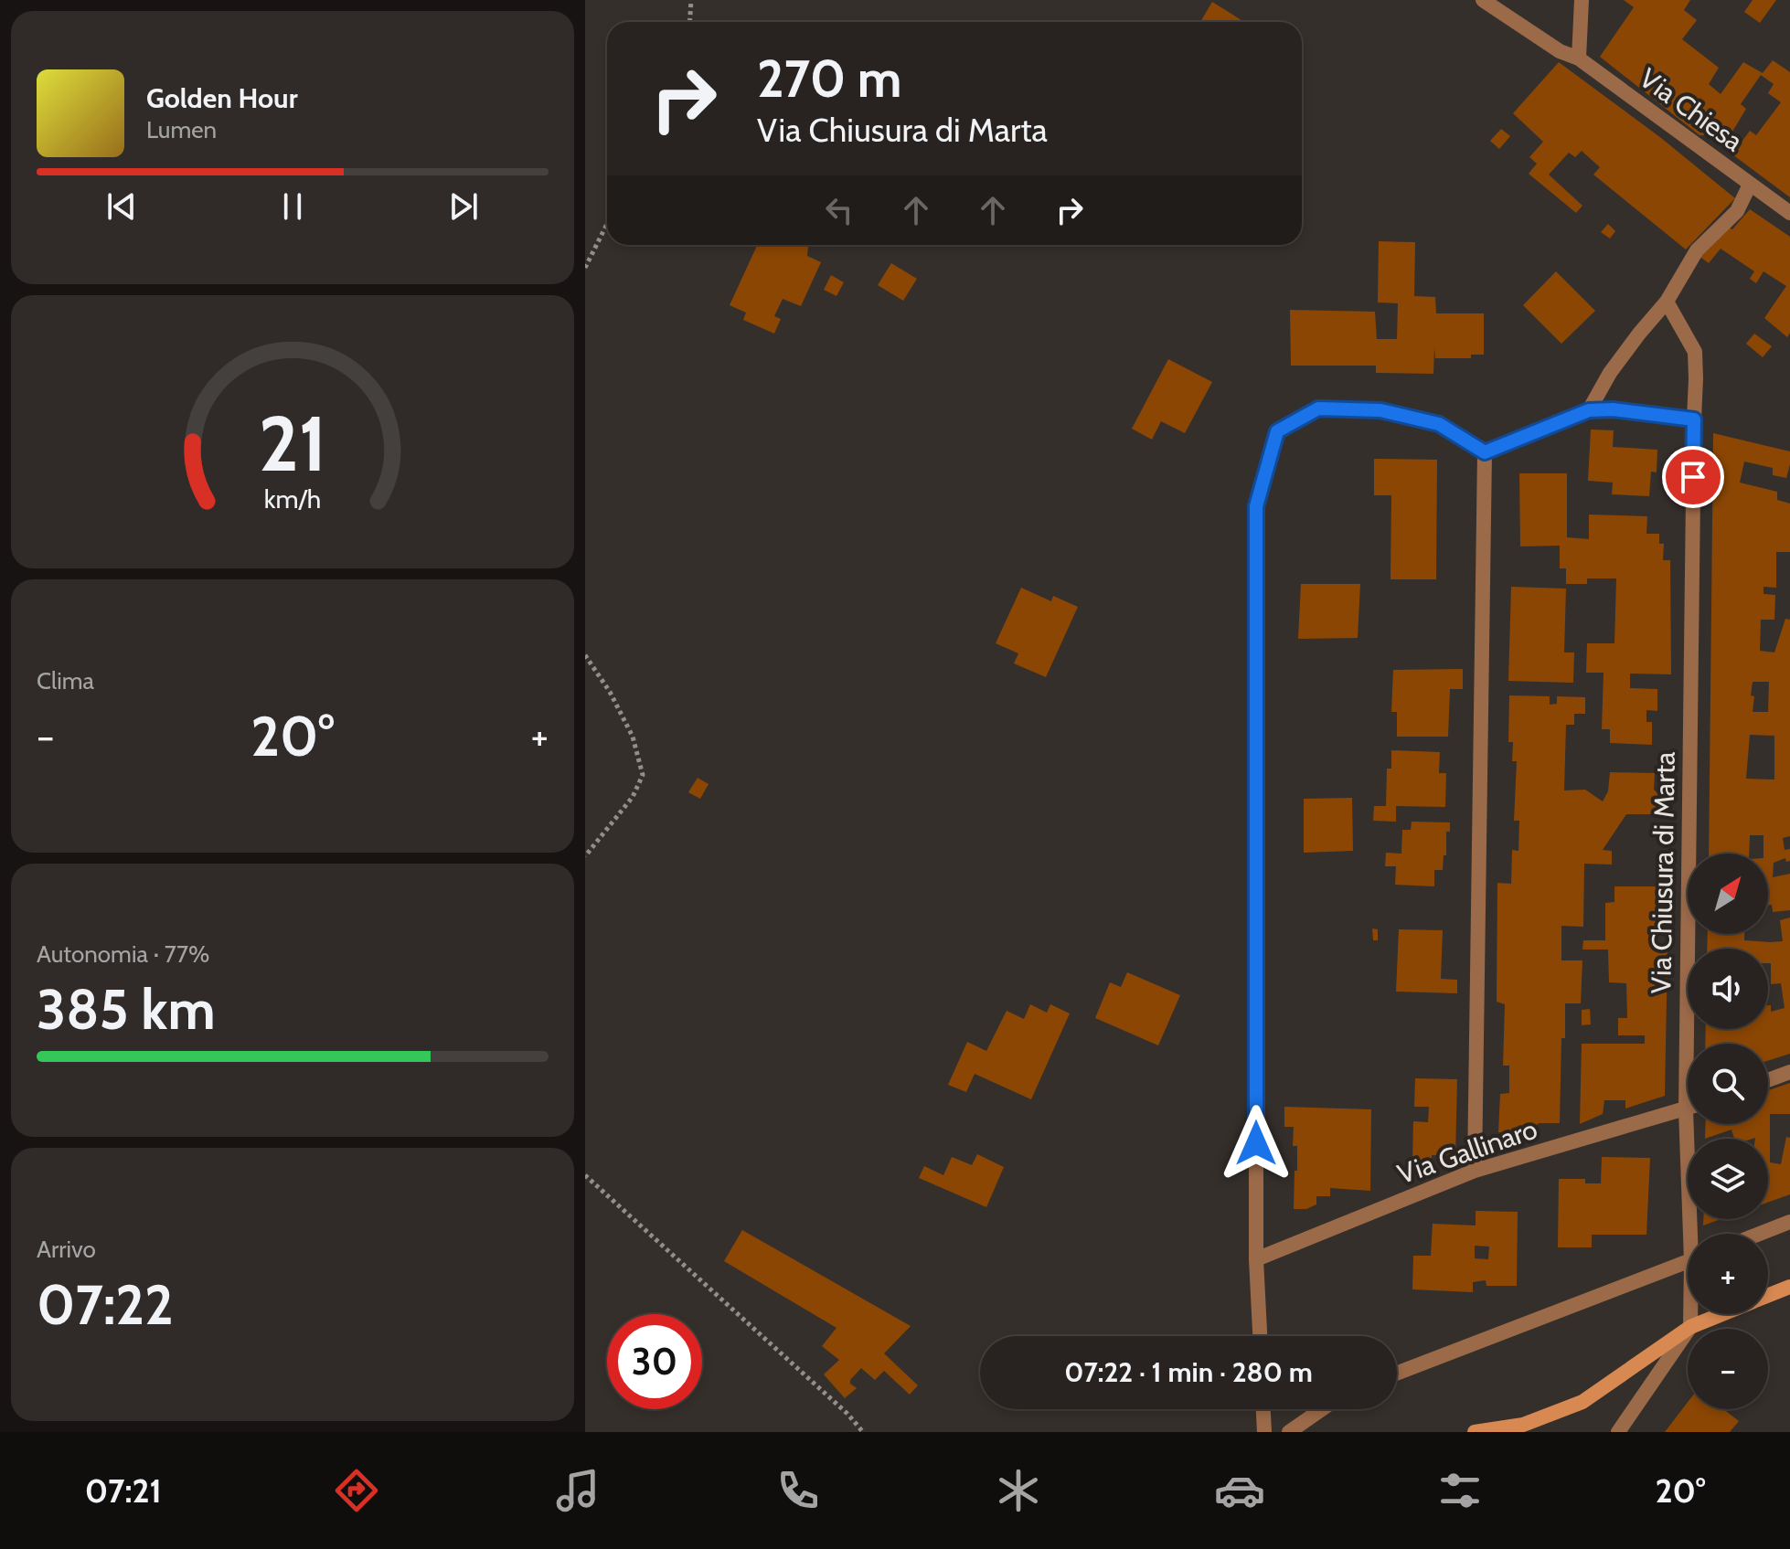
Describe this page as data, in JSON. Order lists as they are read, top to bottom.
{
  "streets": {
    "street": ["Via Chiesa", "Via Chiusura di Marta", "Via Gallinaro"]
  },
  "north": "top right",
  "page": {
    "turn": ["270 m", "Via Chiusura di Marta"],
    "song": ["Golden Hour", "Lumen"],
    "tile": [
      "Clima",
      ["Autonomia · 77%", "385 km"],
      ["Arrivo", "07:22"]
    ],
    "heat": ["−", "20°", "+"],
    "map_buttons": ["+", "−"],
    "limit": "30",
    "trip": "07:22 · 1 min · 280 m",
    "tabs": ["07:21", "20°"],
    "gauge": ["21", "km/h"]
  }
}
